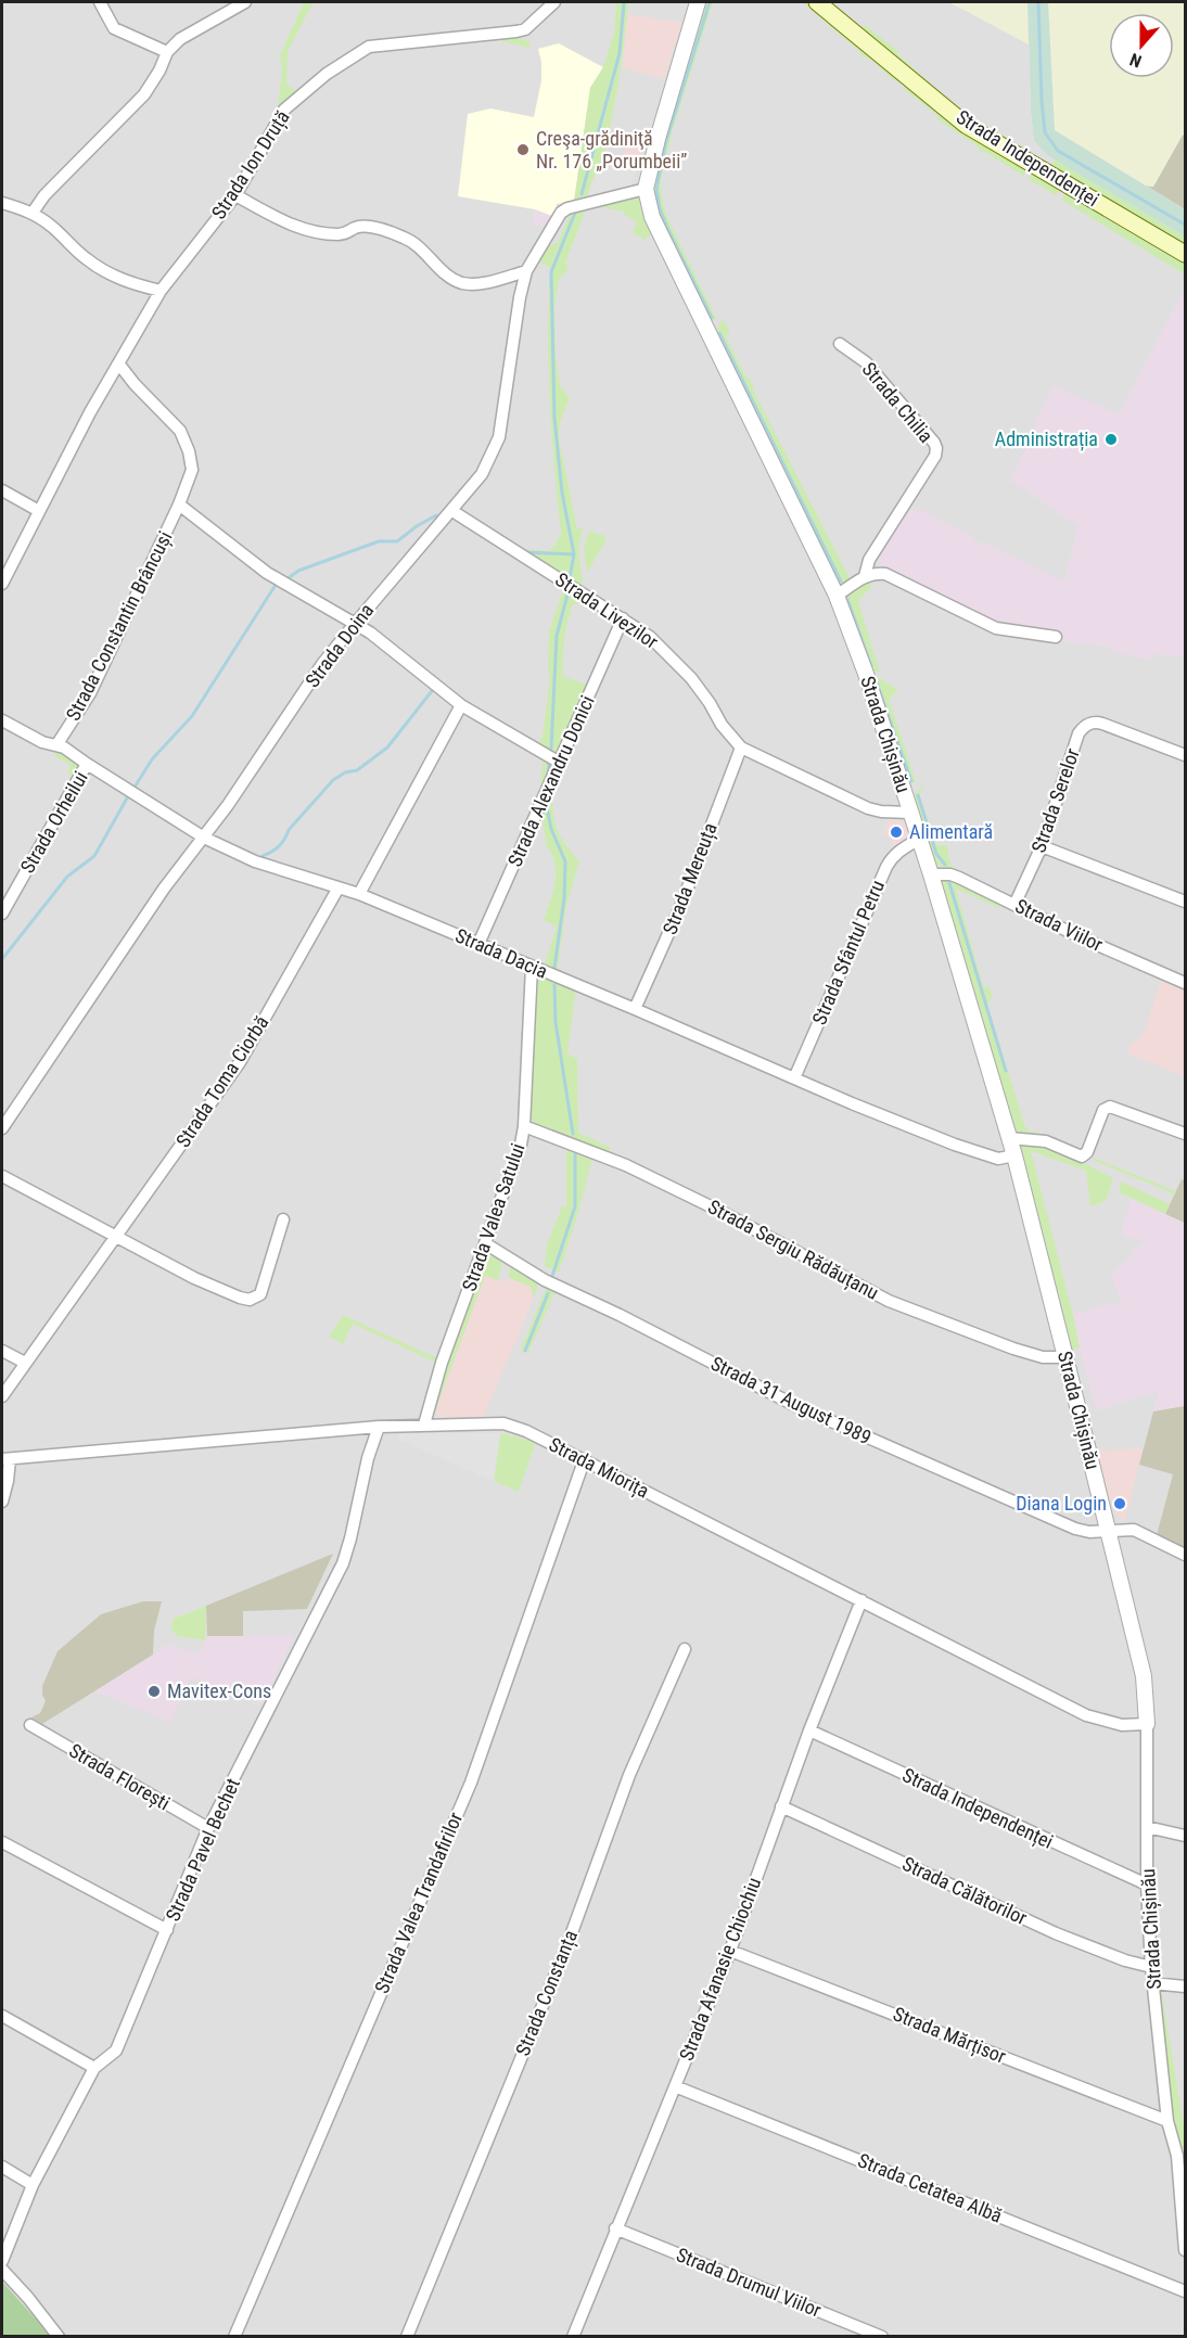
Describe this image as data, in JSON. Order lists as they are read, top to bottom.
{
  "streets": {
    "main road": ["Strada Independenței"],
    "street": [
      "Strada Ion Druță",
      "Strada Chilia",
      "Strada Livezilor",
      "Strada Constantin Brâncuși",
      "Strada Doina",
      "Strada Chișinău",
      "Strada Alexandru Donici",
      "Strada Serelor",
      "Strada Orheilui",
      "Strada Mereuța",
      "Strada Viilor",
      "Strada Sfântul Petru",
      "Strada Dacia",
      "Strada Toma Ciorbă",
      "Strada Valea Satului",
      "Strada Sergiu Rădăuțanu",
      "Strada 31 August 1989",
      "Strada Miorița",
      "Strada Florești",
      "Strada Pavel Bechet",
      "Strada Călătorilor",
      "Strada Valea Trandafirilor",
      "Strada Afanasie Chiochiu",
      "Strada Constanța",
      "Strada Mărțisor",
      "Strada Cetatea Albă",
      "Strada Drumul Viilor"
    ]
  },
  "crossings": [
    ["Strada Independenței", "Strada Chișinău"],
    ["Strada Independenței", "Strada Afanasie Chiochiu"],
    ["Strada Ion Druță", "Strada Constantin Brâncuși"],
    ["Strada Livezilor", "Strada Doina"],
    ["Strada Livezilor", "Strada Chișinău"],
    ["Strada Livezilor", "Strada Alexandru Donici"],
    ["Strada Livezilor", "Strada Mereuța"],
    ["Strada Constantin Brâncuși", "Strada Dacia"],
    ["Strada Doina", "Strada Chișinău"],
    ["Strada Doina", "Strada Dacia"],
    ["Strada Chișinău", "Strada Viilor"],
    ["Strada Chișinău", "Strada Sfântul Petru"],
    ["Strada Chișinău", "Strada Dacia"],
    ["Strada Chișinău", "Strada Sergiu Rădăuțanu"],
    ["Strada Chișinău", "Strada 31 August 1989"],
    ["Strada Chișinău", "Strada Miorița"],
    ["Strada Chișinău", "Strada Călătorilor"],
    ["Strada Chișinău", "Strada Mărțisor"],
    ["Strada Alexandru Donici", "Strada Dacia"],
    ["Strada Serelor", "Strada Viilor"],
    ["Strada Orheilui", "Strada Dacia"],
    ["Strada Mereuța", "Strada Dacia"],
    ["Strada Sfântul Petru", "Strada Dacia"],
    ["Strada Dacia", "Strada Toma Ciorbă"],
    ["Strada Dacia", "Strada Valea Satului"],
    ["Strada Valea Satului", "Strada Sergiu Rădăuțanu"],
    ["Strada Valea Satului", "Strada 31 August 1989"],
    ["Strada Valea Satului", "Strada Miorița"],
    ["Strada Miorița", "Strada Pavel Bechet"],
    ["Strada Miorița", "Strada Valea Trandafirilor"],
    ["Strada Miorița", "Strada Afanasie Chiochiu"],
    ["Strada Florești", "Strada Pavel Bechet"],
    ["Strada Călătorilor", "Strada Afanasie Chiochiu"],
    ["Strada Afanasie Chiochiu", "Strada Mărțisor"],
    ["Strada Afanasie Chiochiu", "Strada Cetatea Albă"],
    ["Strada Afanasie Chiochiu", "Strada Drumul Viilor"]
  ],
  "places": [
    "Creşa-grădiniţă Nr. 176 „Porumbeii”",
    "Administrația",
    "Alimentară",
    "Diana Login",
    "Mavitex-Cons"
  ],
  "north": "bottom"
}
